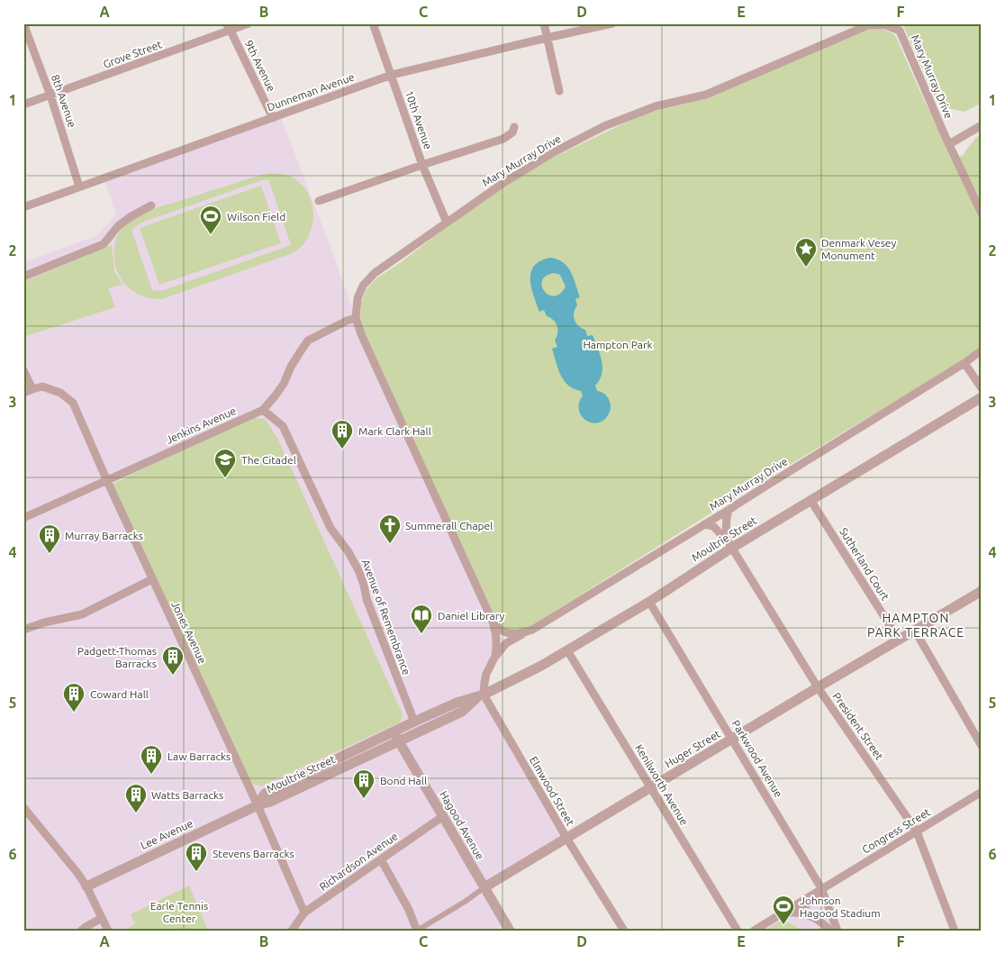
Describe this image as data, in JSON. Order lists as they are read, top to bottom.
{
  "streets": {
    "street": [
      "Grove Street",
      "9th Avenue",
      "Mary Murray Drive",
      "Dunneman Avenue",
      "8th Avenue",
      "10th Avenue",
      "Jenkins Avenue",
      "Moultrie Street",
      "Sutherland Court",
      "Avenue of Remembrance",
      "Jones Avenue",
      "President Street",
      "Huger Street",
      "Parkwood Avenue",
      "Kenilworth Avenue",
      "Elmwood Street",
      "Hagood Avenue",
      "Congress Street",
      "Lee Avenue",
      "Richardson Avenue"
    ]
  },
  "crossings": [
    ["Grove Street", "9th Avenue"],
    ["Grove Street", "8th Avenue"],
    ["9th Avenue", "Dunneman Avenue"],
    ["Mary Murray Drive", "10th Avenue"],
    ["Mary Murray Drive", "Jenkins Avenue"],
    ["Mary Murray Drive", "President Street"],
    ["Dunneman Avenue", "8th Avenue"],
    ["Dunneman Avenue", "10th Avenue"],
    ["Jenkins Avenue", "Avenue of Remembrance"],
    ["Jenkins Avenue", "Jones Avenue"],
    ["Moultrie Street", "Sutherland Court"],
    ["Moultrie Street", "Avenue of Remembrance"],
    ["Moultrie Street", "Jones Avenue"],
    ["Moultrie Street", "President Street"],
    ["Moultrie Street", "Parkwood Avenue"],
    ["Moultrie Street", "Kenilworth Avenue"],
    ["Moultrie Street", "Elmwood Street"],
    ["Moultrie Street", "Hagood Avenue"],
    ["Moultrie Street", "Lee Avenue"],
    ["Sutherland Court", "Huger Street"],
    ["Jones Avenue", "Lee Avenue"],
    ["Jones Avenue", "Richardson Avenue"],
    ["President Street", "Huger Street"],
    ["President Street", "Congress Street"],
    ["Huger Street", "Parkwood Avenue"],
    ["Huger Street", "Kenilworth Avenue"],
    ["Huger Street", "Elmwood Street"],
    ["Huger Street", "Hagood Avenue"],
    ["Parkwood Avenue", "Congress Street"],
    ["Hagood Avenue", "Richardson Avenue"]
  ],
  "districts": ["HAMPTON PARK TERRACE"],
  "parks": ["Hampton Park", "Earle Tennis Center"],
  "places": {
    "sports": ["Wilson Field", "Johnson Hagood Stadium"],
    "place": ["Denmark Vesey Monument"],
    "building": [
      "Mark Clark Hall",
      "Murray Barracks",
      "Padgett-Thomas Barracks",
      "Coward Hall",
      "Law Barracks",
      "Bond Hall",
      "Watts Barracks",
      "Stevens Barracks"
    ],
    "school or university": ["The Citadel"],
    "church": ["Summerall Chapel"],
    "library": ["Daniel Library"]
  },
  "grid": {
    "columns": [
      "A",
      "B",
      "C",
      "D",
      "E",
      "F"
    ],
    "rows": [
      "1",
      "2",
      "3",
      "4",
      "5",
      "6"
    ]
  }
}
